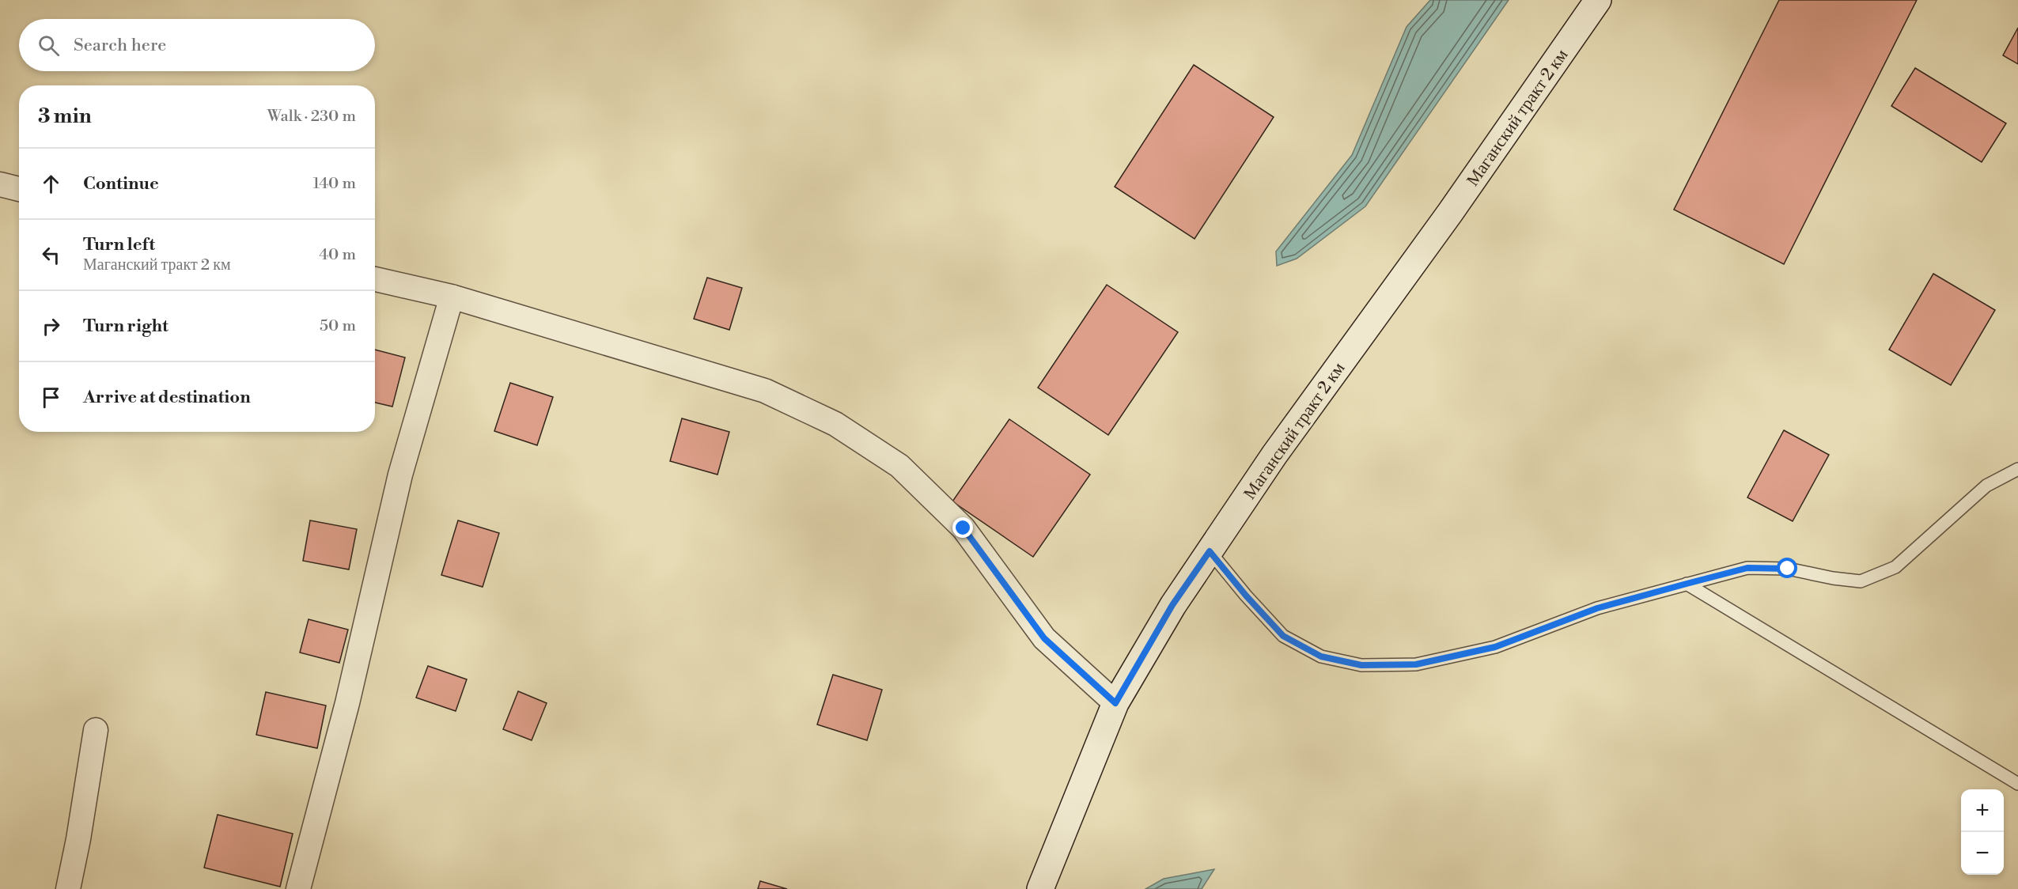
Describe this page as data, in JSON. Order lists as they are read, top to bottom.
{
  "streets": {
    "main road": ["Маганский тракт 2 км"]
  },
  "page": {
    "search": "Search here",
    "heading": ["3 min", "Walk · 230 m"],
    "list": [
      ["Continue", "140 m"],
      ["Turn left", "Маганский тракт 2 км", "40 m"],
      ["Turn right", "50 m"],
      "Arrive at destination"
    ],
    "map_buttons": ["+", "−"]
  }
}
